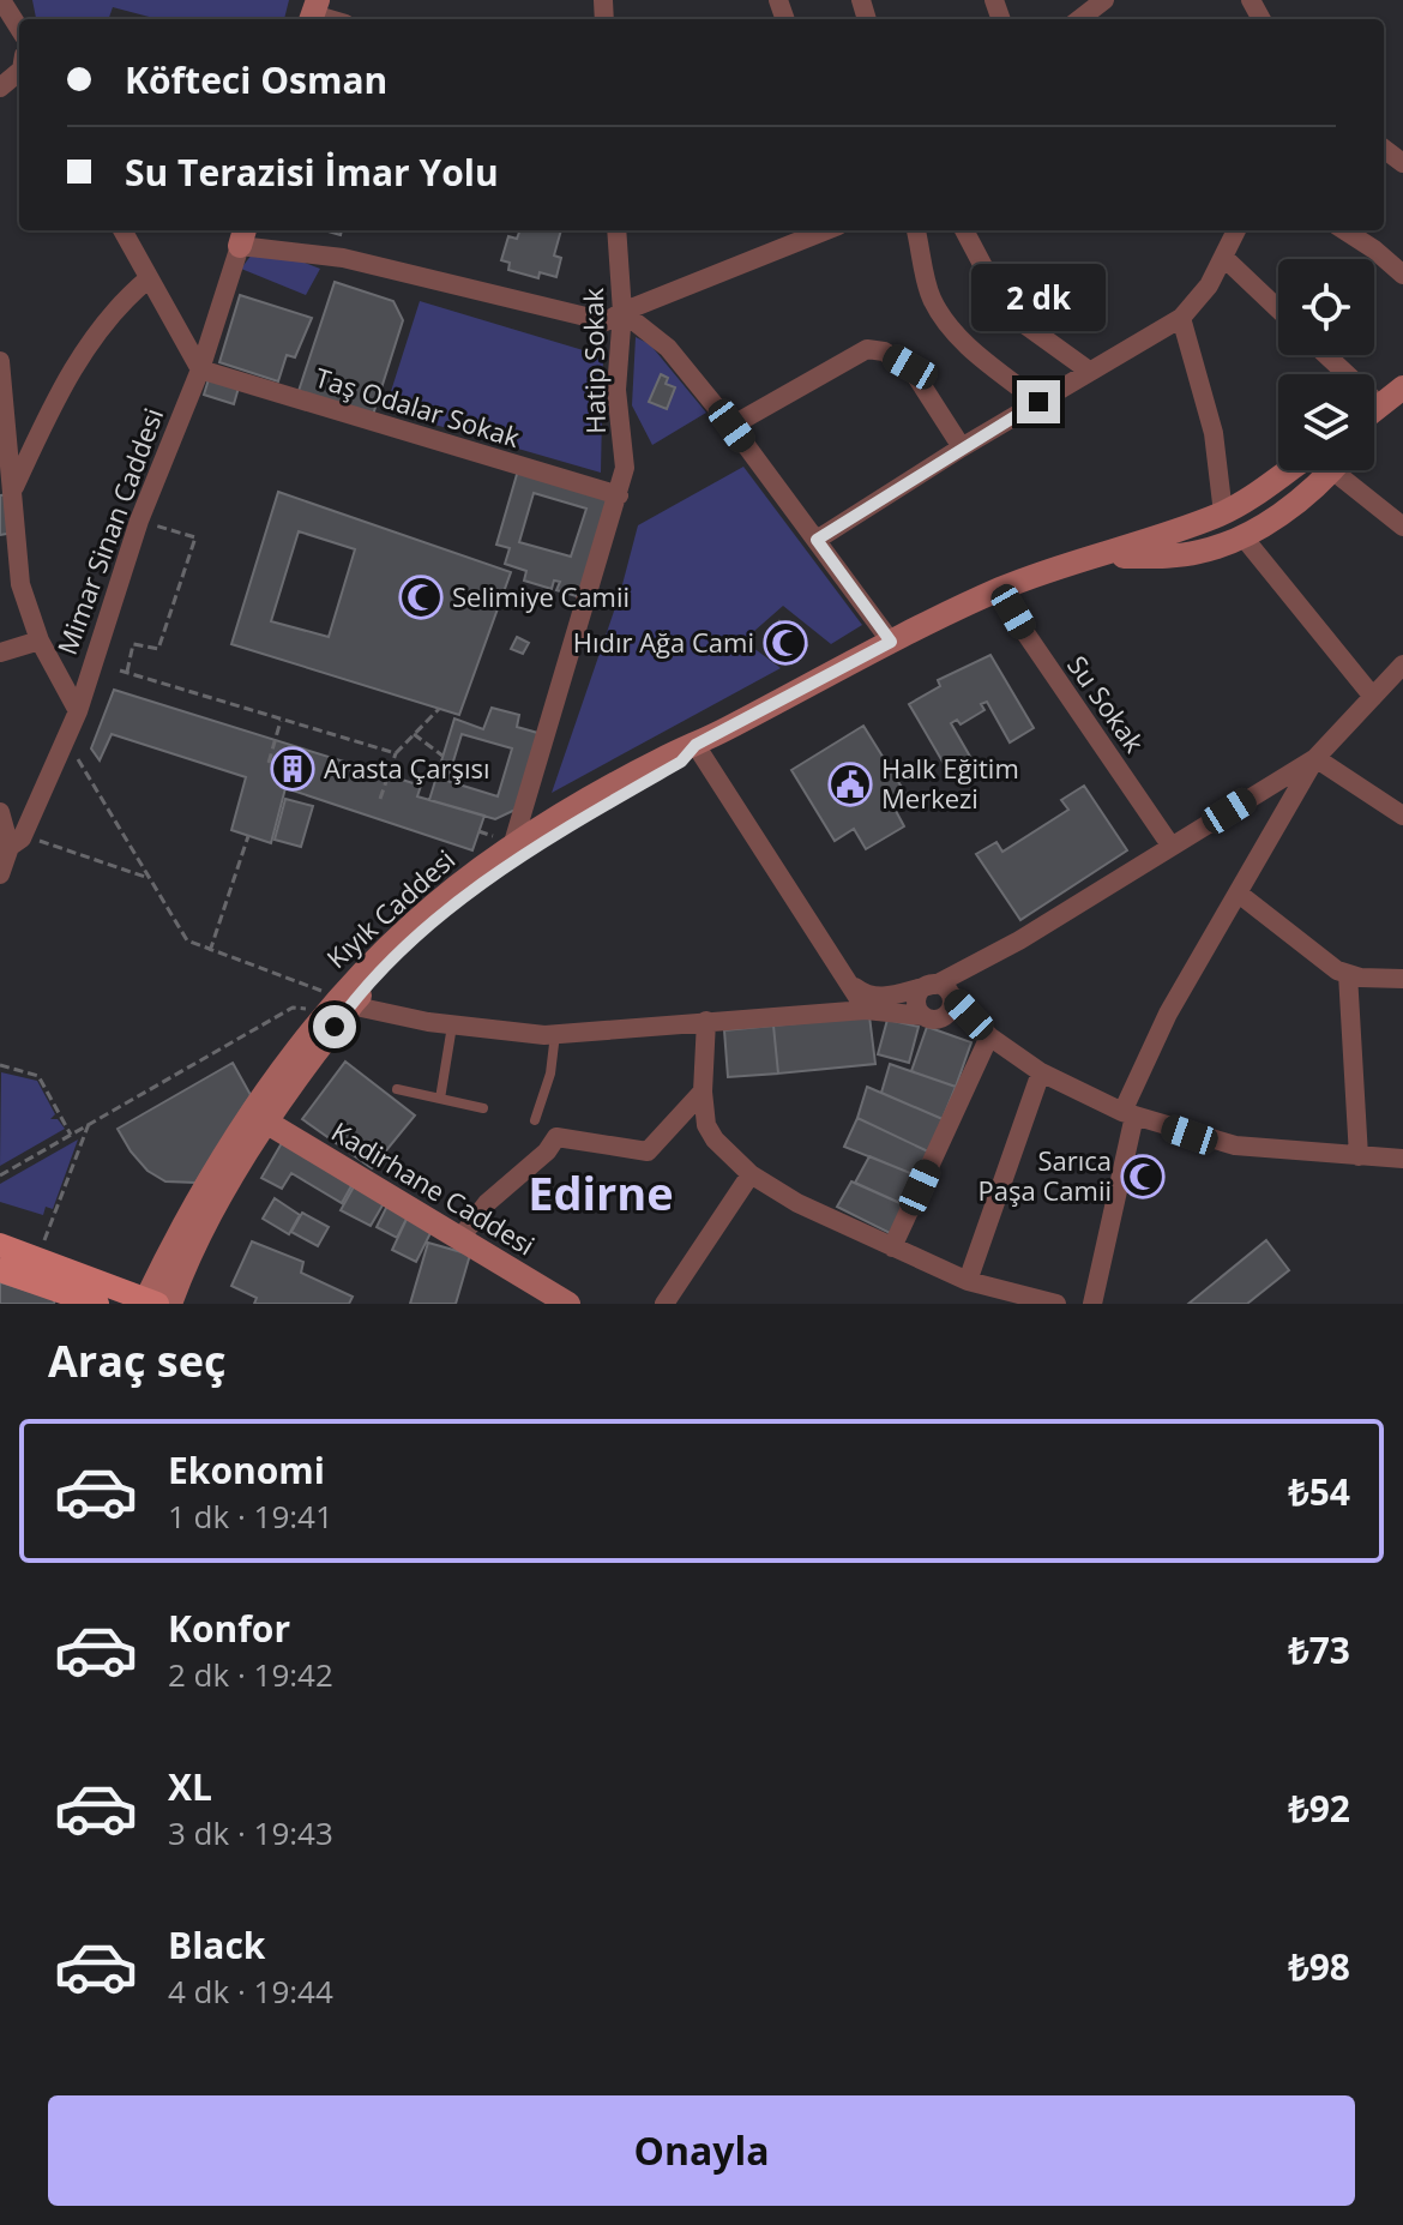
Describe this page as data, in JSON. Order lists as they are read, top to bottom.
{
  "streets": {
    "main road": ["Kıyık Caddesi", "Kadirhane Caddesi"],
    "street": [
      "Hatip Sokak",
      "Taş Odalar Sokak",
      "Mimar Sinan Caddesi",
      "Su Sokak"
    ]
  },
  "crossings": [
    ["Hatip Sokak", "Taş Odalar Sokak"],
    ["Hatip Sokak", "Kıyık Caddesi"],
    ["Taş Odalar Sokak", "Mimar Sinan Caddesi"],
    ["Su Sokak", "Kıyık Caddesi"],
    ["Kıyık Caddesi", "Kadirhane Caddesi"]
  ],
  "districts": ["Edirne"],
  "places": {
    "mosque": ["Selimiye Camii", "Hıdır Ağa Cami", "Sarıca Paşa Camii"],
    "building": ["Arasta Çarşısı"],
    "public building": ["Halk Eğitim Merkezi"]
  },
  "page": {
    "banner": ["Köfteci Osman", "Su Terazisi İmar Yolu"],
    "bubble": "2 dk",
    "heading": "Araç seç",
    "list": [
      {
        "name": "Ekonomi",
        "note": "1 dk · 19:41",
        "value": "₺54"
      },
      {
        "name": "Konfor",
        "note": "2 dk · 19:42",
        "value": "₺73"
      },
      {
        "name": "XL",
        "note": "3 dk · 19:43",
        "value": "₺92"
      },
      {
        "name": "Black",
        "note": "4 dk · 19:44",
        "value": "₺98"
      }
    ],
    "buttons": "Onayla"
  }
}
